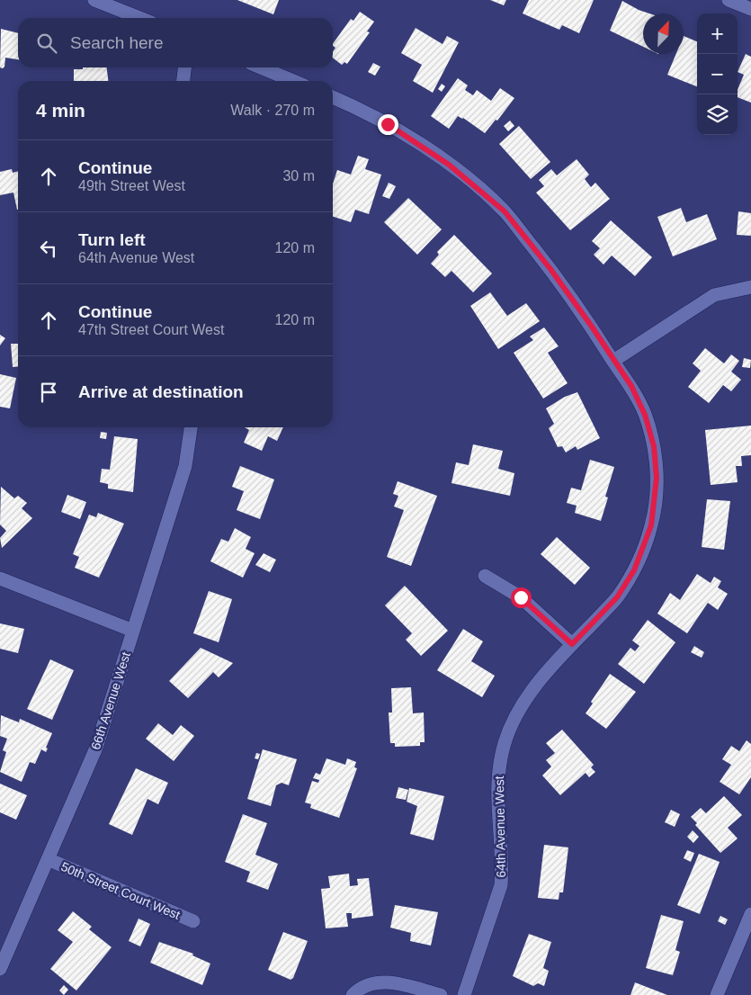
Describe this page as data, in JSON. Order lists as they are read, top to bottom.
{
  "streets": {
    "street": ["66th Avenue West", "64th Avenue West", "50th Street Court West"]
  },
  "crossings": [
    ["66th Avenue West", "50th Street Court West"]
  ],
  "north": "top right",
  "page": {
    "map_buttons": ["+", "−"],
    "search": "Search here",
    "heading": ["4 min", "Walk · 270 m"],
    "list": [
      ["Continue", "49th Street West", "30 m"],
      ["Turn left", "64th Avenue West", "120 m"],
      ["Continue", "47th Street Court West", "120 m"],
      "Arrive at destination"
    ]
  }
}
